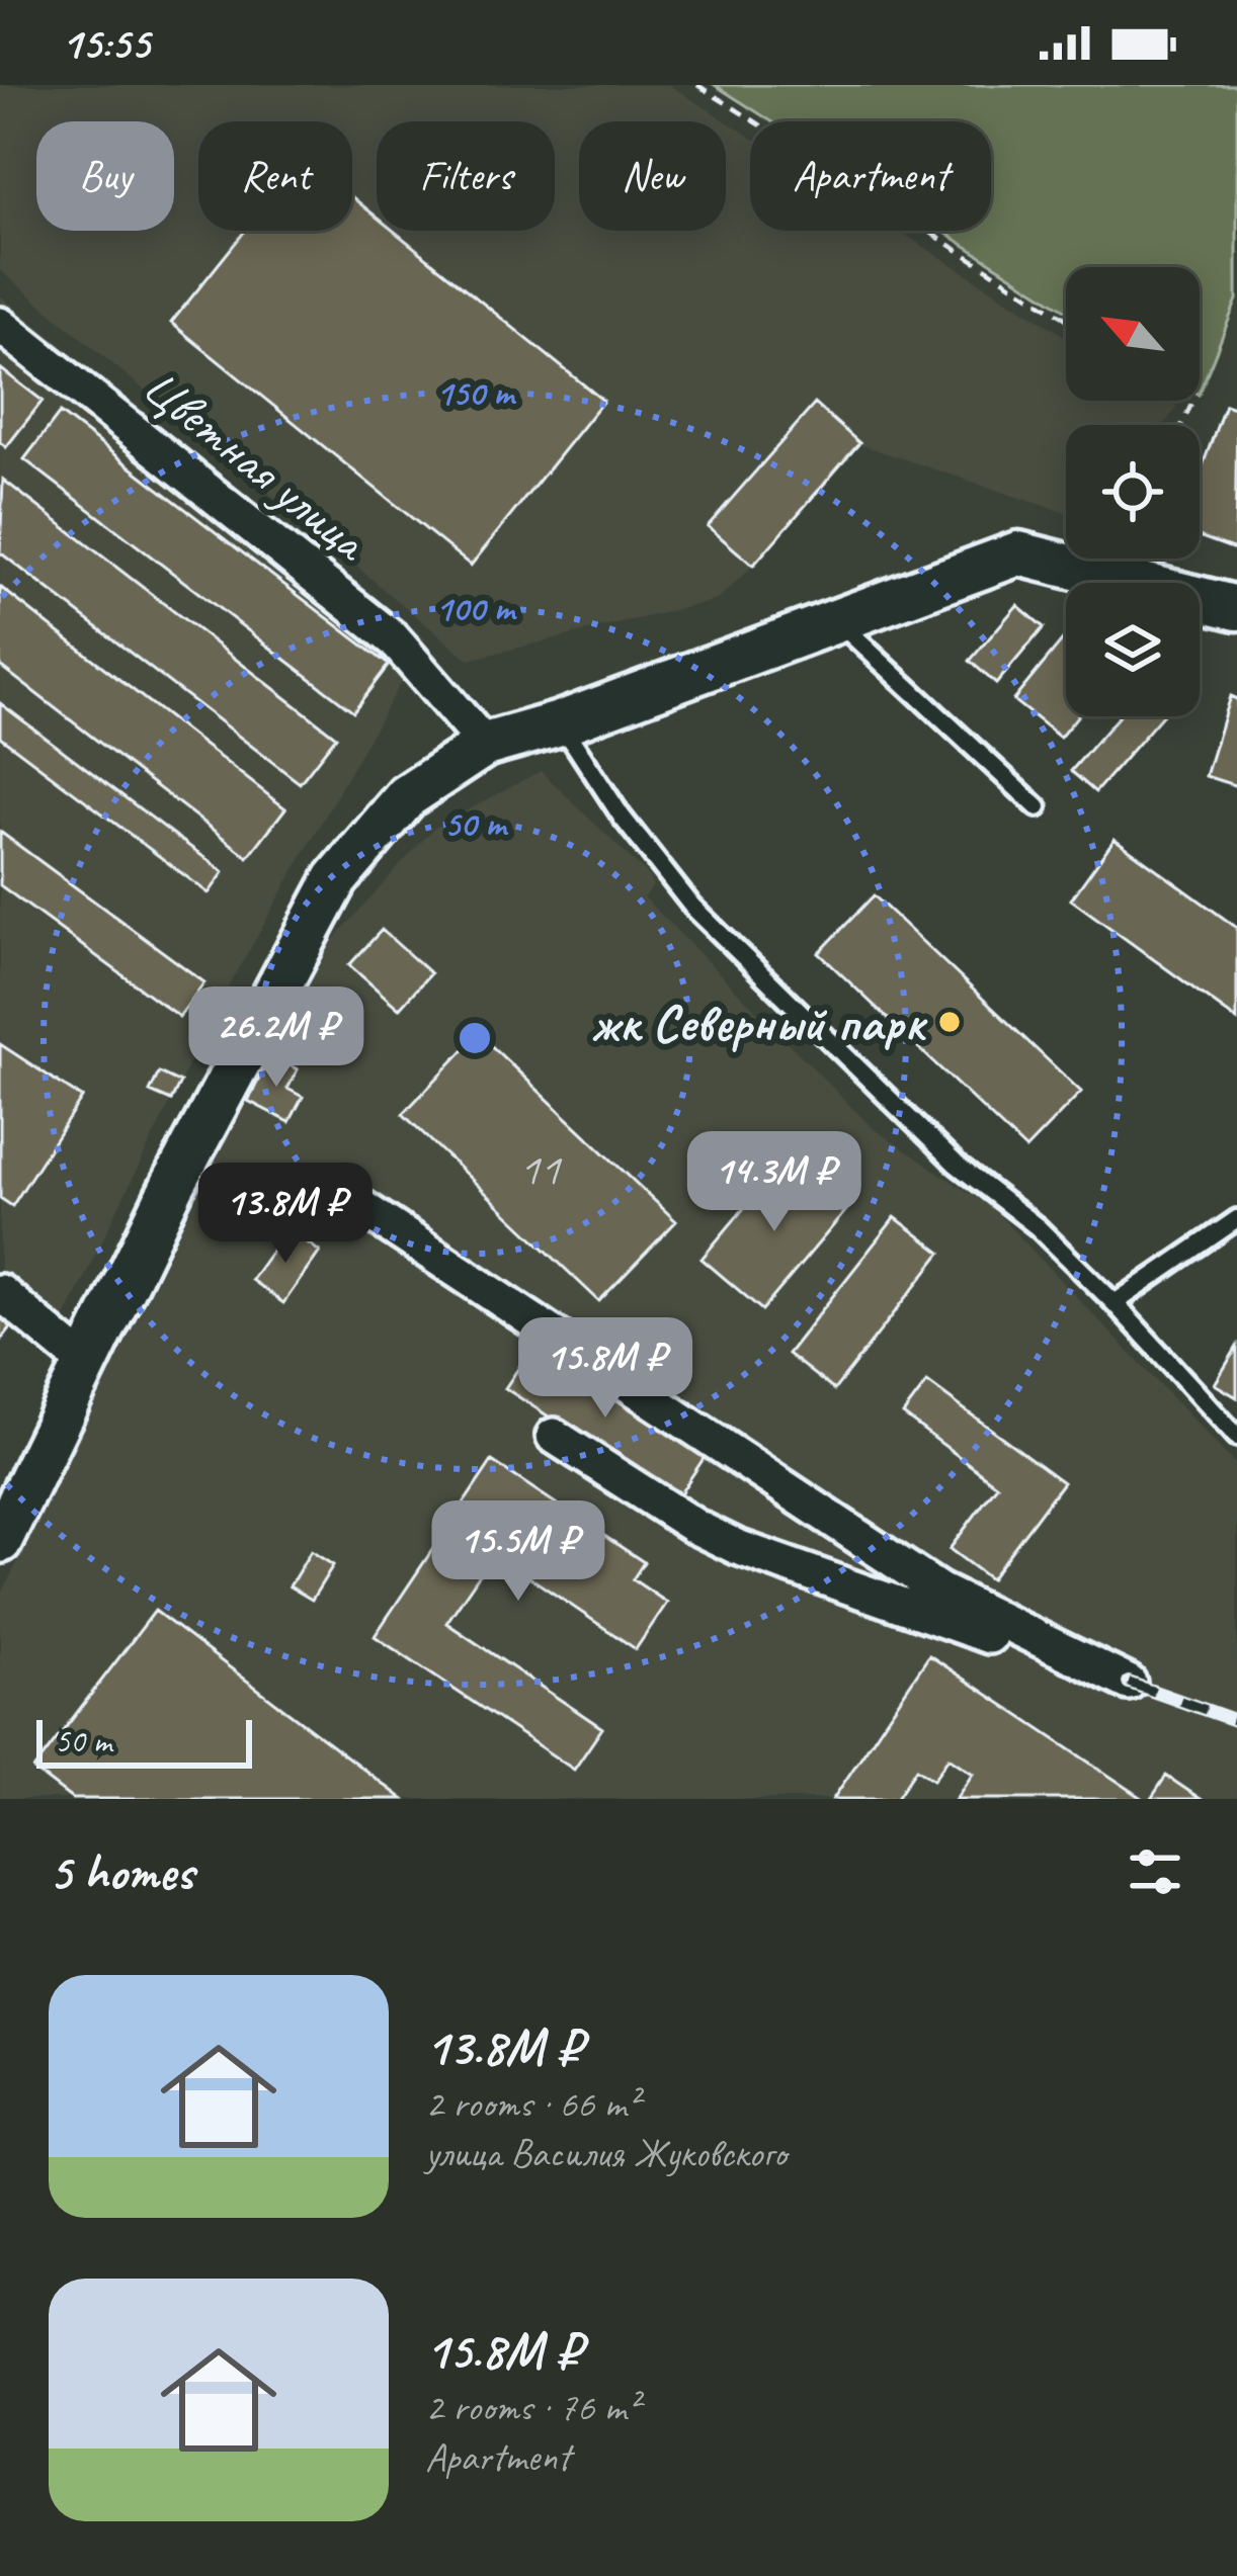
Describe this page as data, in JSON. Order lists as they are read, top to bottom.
{
  "streets": {
    "street": ["Цветная улица"]
  },
  "places": ["жк Северный парк"],
  "house_numbers": ["11"],
  "scale_bar": "50 m",
  "north": "top left",
  "page": {
    "status": "15:55",
    "chip": [
      "Buy",
      "Rent",
      "Filters",
      "New",
      "Apartment"
    ],
    "price": [
      "26.2M ₽",
      "14.3M ₽",
      "13.8M ₽",
      "15.8M ₽",
      "15.5M ₽"
    ],
    "scale": "50 m",
    "heading": "5 homes",
    "list": [
      {
        "name": "13.8M ₽",
        "note": "2 rooms · 66 m² · улица Василия Жуковского"
      },
      {
        "name": "15.8M ₽",
        "note": "2 rooms · 76 m² · Apartment"
      }
    ]
  },
  "rings": ["150 m", "100 m", "50 m"]
}
